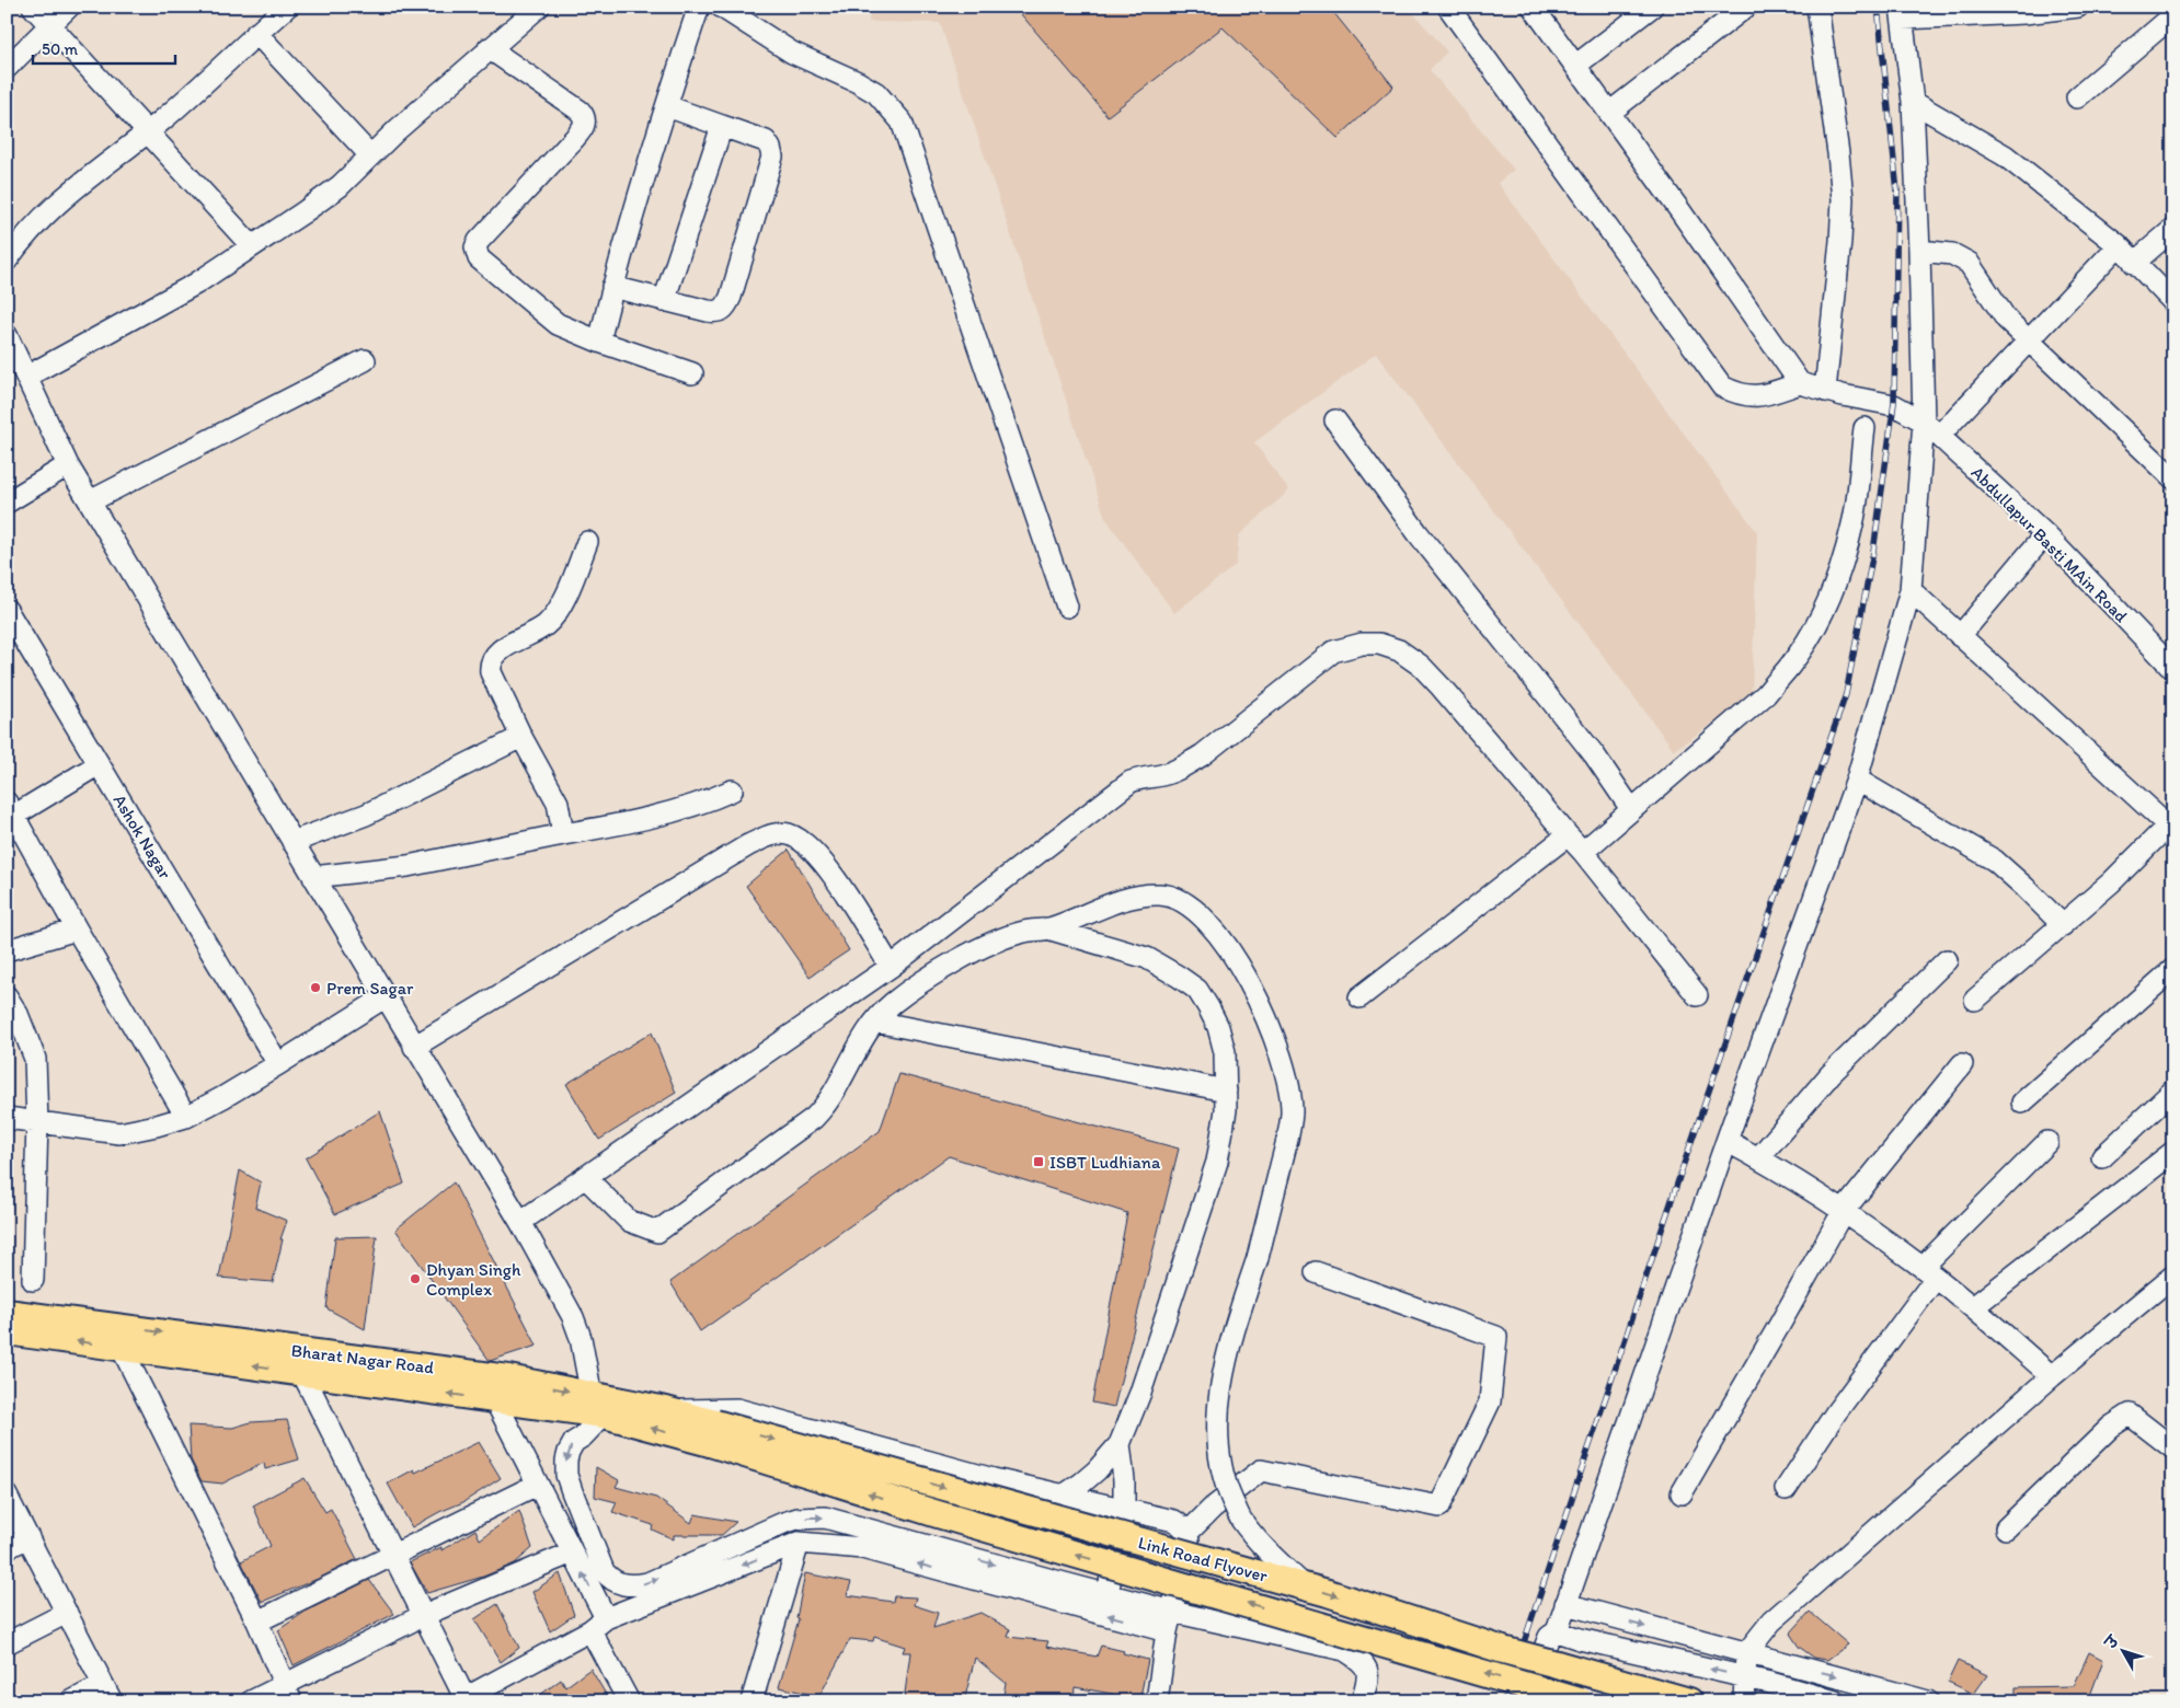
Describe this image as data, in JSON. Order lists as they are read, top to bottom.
{
  "streets": {
    "main road": ["Bharat Nagar Road", "Link Road Flyover"],
    "street": ["Abdullapur Basti MAin Road", "Ashok Nagar"]
  },
  "crossings": [
    ["Bharat Nagar Road", "Link Road Flyover"]
  ],
  "places": {
    "other": ["Prem Sagar", "Dhyan Singh Complex"],
    "transit": ["ISBT Ludhiana"]
  },
  "scale_bar": "50 m",
  "north": "top left"
}
